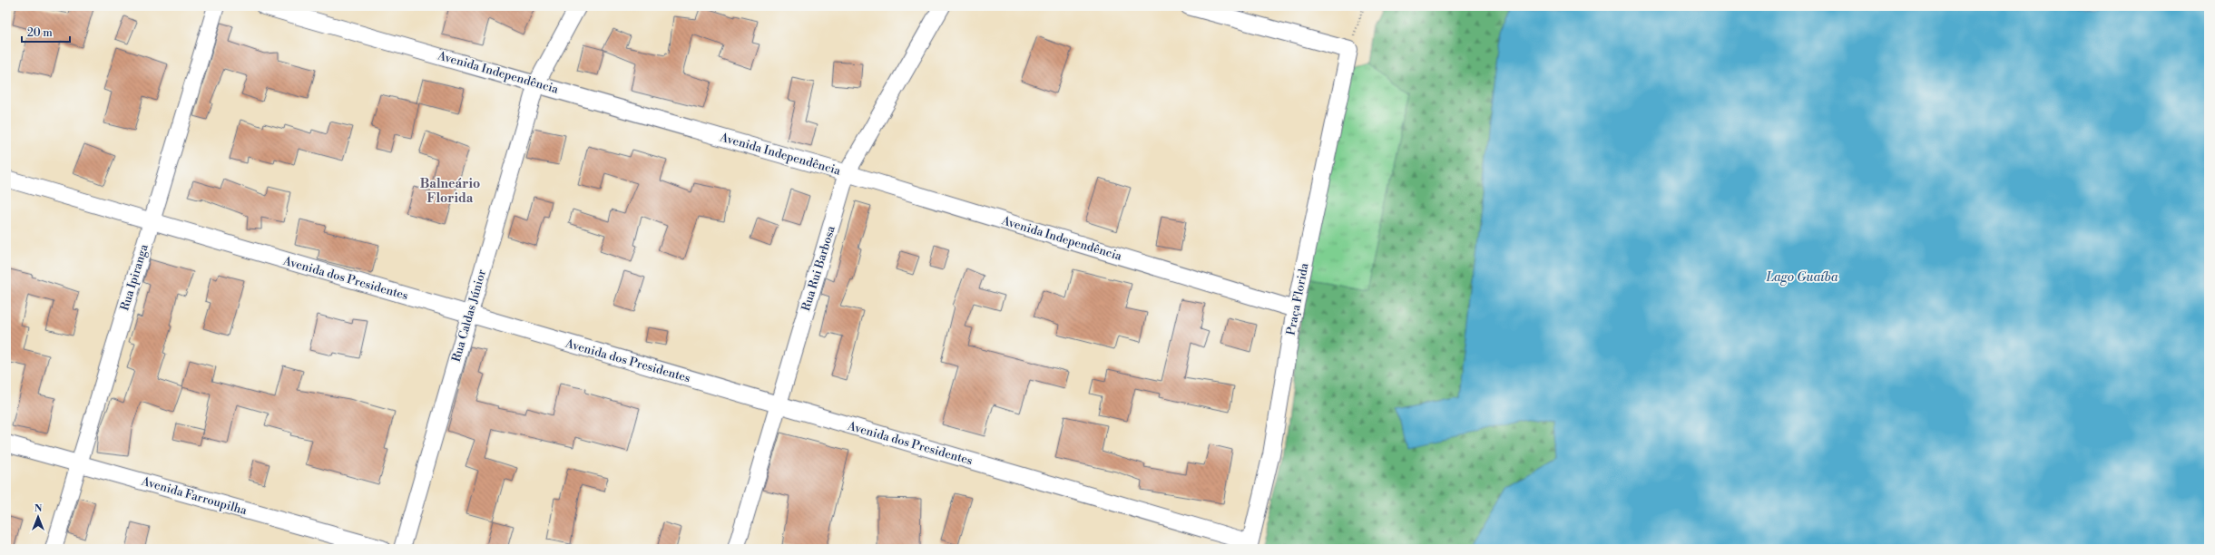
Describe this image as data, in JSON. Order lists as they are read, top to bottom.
{
  "streets": {
    "street": [
      "Avenida Independência",
      "Rua Rui Barbosa",
      "Rua Ipiranga",
      "Avenida dos Presidentes",
      "Praça Florida",
      "Rua Caldas Júnior",
      "Avenida Farroupilha"
    ]
  },
  "crossings": [
    ["Avenida Independência", "Rua Rui Barbosa"],
    ["Avenida Independência", "Praça Florida"],
    ["Avenida Independência", "Rua Caldas Júnior"],
    ["Rua Rui Barbosa", "Avenida dos Presidentes"],
    ["Rua Ipiranga", "Avenida dos Presidentes"],
    ["Rua Ipiranga", "Avenida Farroupilha"],
    ["Avenida dos Presidentes", "Praça Florida"],
    ["Avenida dos Presidentes", "Rua Caldas Júnior"]
  ],
  "districts": ["Balneário Florida"],
  "water": ["Lago Guaíba"],
  "scale_bar": "20 m",
  "north": "top"
}
